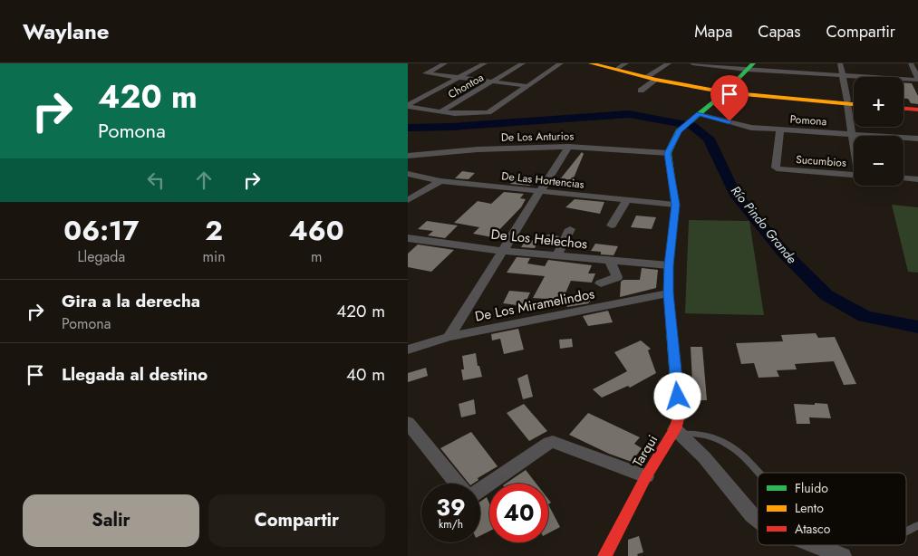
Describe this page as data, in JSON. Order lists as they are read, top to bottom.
{
  "streets": {
    "main road": ["Tarqui"],
    "street": [
      "Chontoa",
      "Pomona",
      "De Los Anturios",
      "Sucumbios",
      "De Las Hortencias",
      "De Los Helechos",
      "De Los Miramelindos"
    ]
  },
  "crossings": [
    ["Pomona", "Sucumbios"],
    ["De Los Anturios", "Tarqui"],
    ["De Las Hortencias", "Tarqui"],
    ["De Los Helechos", "Tarqui"],
    ["De Los Miramelindos", "Tarqui"]
  ],
  "water": ["Río Pindo Grande"],
  "legend": ["Fluido", "Lento", "Atasco"],
  "page": {
    "header": "Waylane",
    "nav": ["Mapa", "Capas", "Compartir"],
    "turn": ["420 m", "Pomona"],
    "map_buttons": ["+", "−"],
    "eta": [
      "06:17",
      "Llegada",
      "2",
      "min",
      "460",
      "m"
    ],
    "list": [
      {
        "name": "Gira a la derecha",
        "note": "Pomona",
        "value": "420 m"
      },
      {
        "name": "Llegada al destino",
        "value": "40 m"
      }
    ],
    "speed": "39 km/h",
    "limit": "40",
    "buttons": ["Salir", "Compartir"]
  }
}
